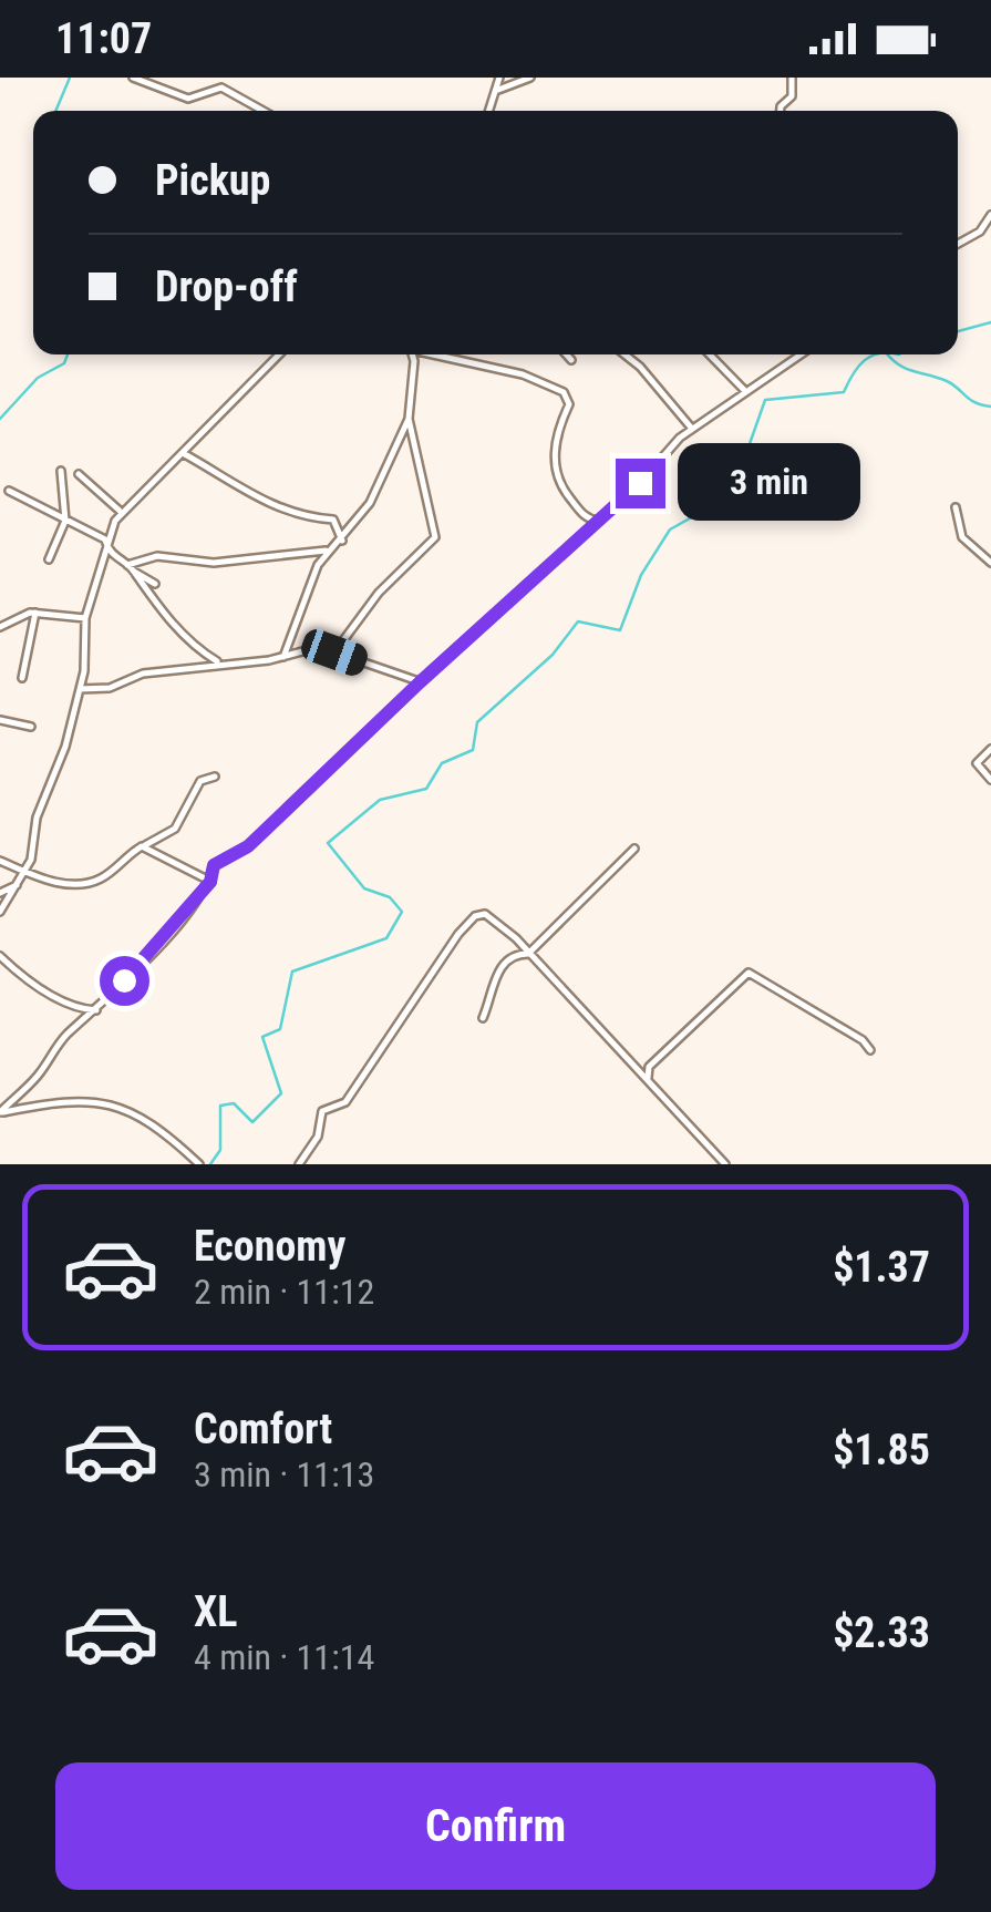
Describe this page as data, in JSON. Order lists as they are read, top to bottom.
{
  "page": {
    "status": "11:07",
    "banner": ["Pickup", "Drop-off"],
    "bubble": "3 min",
    "list": [
      {
        "name": "Economy",
        "note": "2 min · 11:12",
        "value": "$1.37"
      },
      {
        "name": "Comfort",
        "note": "3 min · 11:13",
        "value": "$1.85"
      },
      {
        "name": "XL",
        "note": "4 min · 11:14",
        "value": "$2.33"
      }
    ],
    "buttons": "Confirm"
  }
}
